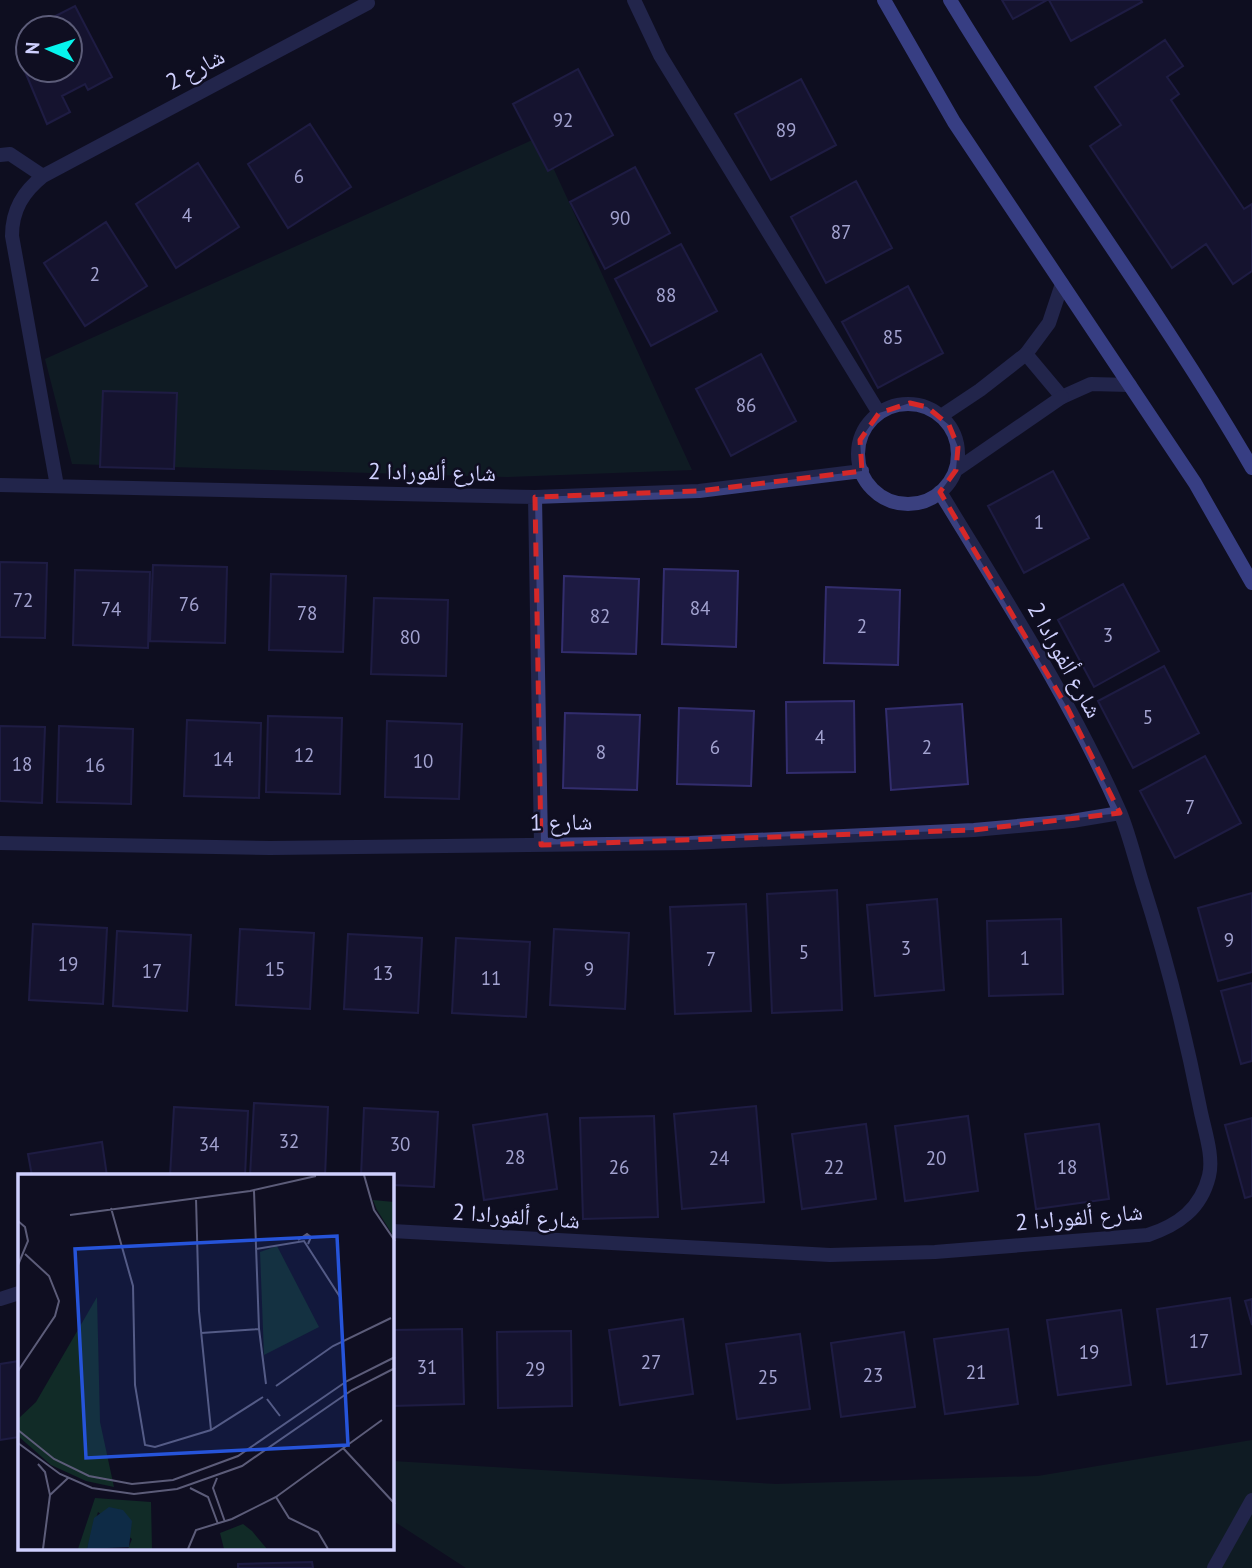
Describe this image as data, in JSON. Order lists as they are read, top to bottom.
{
  "streets": {
    "street": ["شارع 2", "شارع ألفورادا 2", "شارع 1"]
  },
  "crossings": [
    ["شارع 2", "شارع ألفورادا 2"],
    ["شارع ألفورادا 2", "شارع 1"]
  ],
  "house_numbers": [
    "92",
    "89",
    "6",
    "4",
    "90",
    "87",
    "2",
    "88",
    "85",
    "86",
    "1",
    "72",
    "76",
    "84",
    "74",
    "78",
    "82",
    "2",
    "3",
    "80",
    "5",
    "4",
    "6",
    "2",
    "8",
    "12",
    "14",
    "10",
    "18",
    "16",
    "7",
    "9",
    "3",
    "5",
    "1",
    "7",
    "19",
    "15",
    "9",
    "17",
    "13",
    "11",
    "32",
    "34",
    "30",
    "28",
    "24",
    "20",
    "26",
    "22",
    "18",
    "17",
    "19",
    "27",
    "31",
    "29",
    "21",
    "23",
    "25"
  ],
  "north": "left"
}
